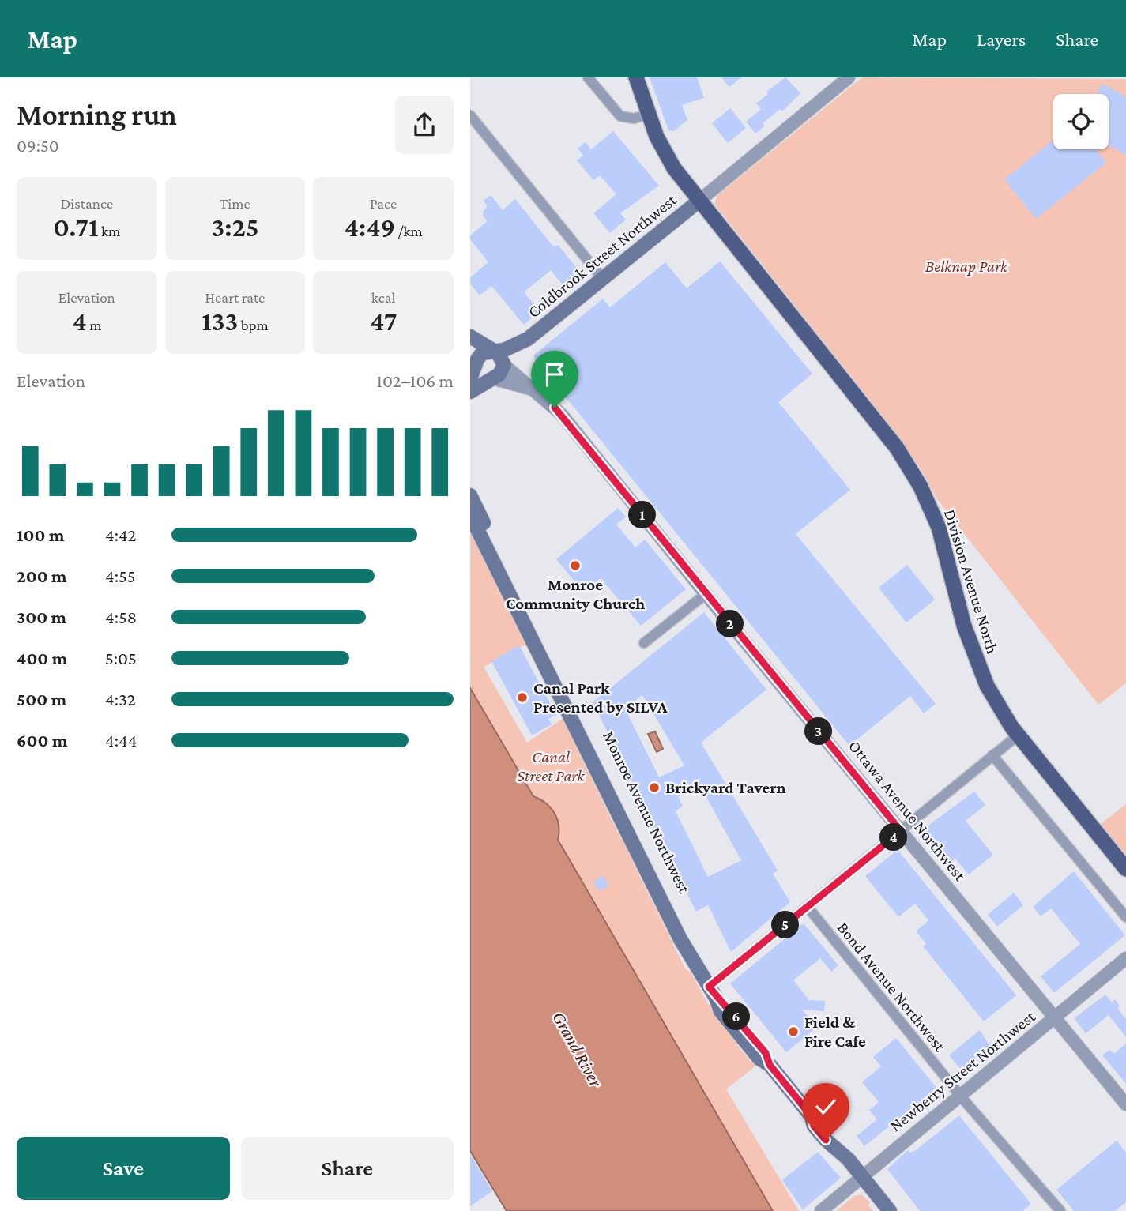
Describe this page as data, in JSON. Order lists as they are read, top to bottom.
{
  "streets": {
    "main road": [
      "Coldbrook Street Northwest",
      "Division Avenue North",
      "Ottawa Avenue Northwest",
      "Monroe Avenue Northwest"
    ],
    "street": ["Bond Avenue Northwest", "Newberry Street Northwest"]
  },
  "crossings": [
    ["Coldbrook Street Northwest", "Division Avenue North"],
    ["Coldbrook Street Northwest", "Ottawa Avenue Northwest"],
    ["Ottawa Avenue Northwest", "Newberry Street Northwest"],
    ["Monroe Avenue Northwest", "Newberry Street Northwest"],
    ["Bond Avenue Northwest", "Newberry Street Northwest"]
  ],
  "water": ["Grand River"],
  "parks": ["Belknap Park", "Canal Street Park"],
  "places": [
    "Monroe Community Church",
    "Canal Park Presented by SILVA",
    "Brickyard Tavern",
    "Field & Fire Cafe"
  ],
  "page": {
    "header": "Map",
    "nav": ["Map", "Layers", "Share"],
    "heading": ["Morning run", "09:50"],
    "stats": [
      ["Distance", "0.71 km"],
      ["Time", "3:25"],
      ["Pace", "4:49 /km"],
      ["Elevation", "4 m"],
      ["Heart rate", "133 bpm"],
      ["kcal", "47"]
    ],
    "chart": ["Elevation", "102–106 m"],
    "pins": [
      "1",
      "2",
      "3",
      "4",
      "5",
      "6"
    ],
    "list": [
      {
        "name": "100 m",
        "note": "4:42"
      },
      {
        "name": "200 m",
        "note": "4:55"
      },
      {
        "name": "300 m",
        "note": "4:58"
      },
      {
        "name": "400 m",
        "note": "5:05"
      },
      {
        "name": "500 m",
        "note": "4:32"
      },
      {
        "name": "600 m",
        "note": "4:44"
      }
    ],
    "buttons": ["Save", "Share"]
  }
}
